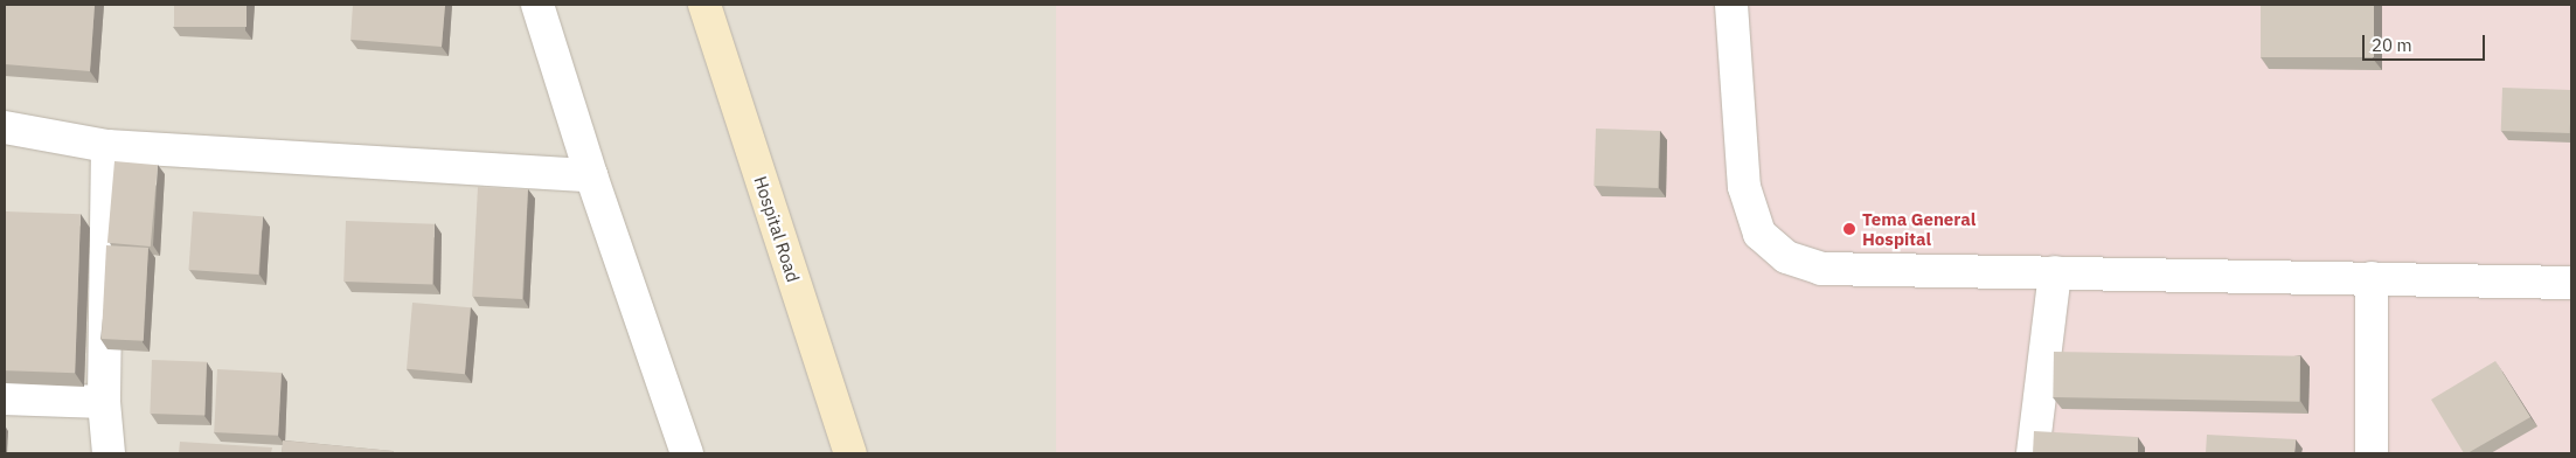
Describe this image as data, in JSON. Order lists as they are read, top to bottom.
{
  "streets": {
    "main road": ["Hospital Road"]
  },
  "places": ["Tema General Hospital"],
  "scale_bar": "20 m"
}
